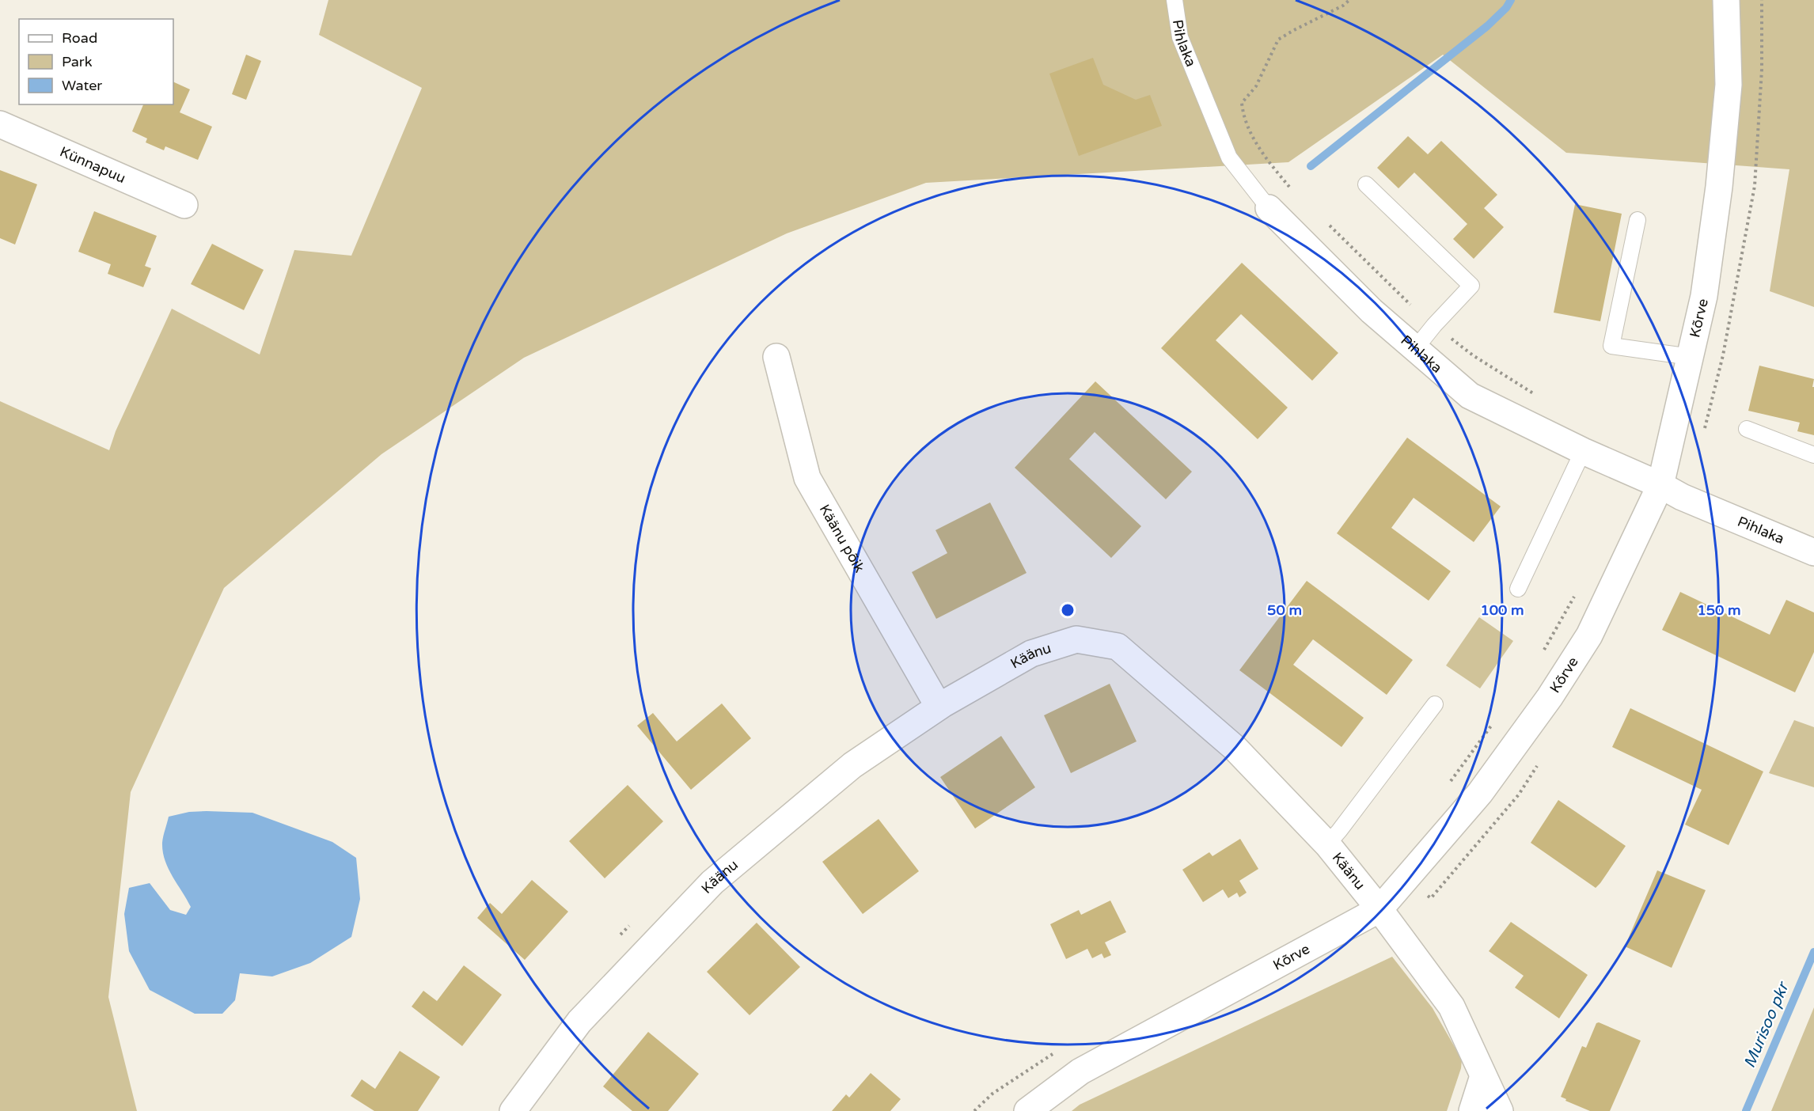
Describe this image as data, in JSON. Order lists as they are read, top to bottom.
{
  "streets": {
    "street": [
      "Pihlaka",
      "Künnapuu",
      "Kõrve",
      "Käänu põik",
      "Käänu"
    ]
  },
  "crossings": [
    ["Pihlaka", "Kõrve"],
    ["Kõrve", "Käänu"],
    ["Käänu põik", "Käänu"]
  ],
  "water": ["Murisoo pkr"],
  "legend": ["Road", "Park", "Water"],
  "rings": ["50 m", "100 m", "150 m"]
}
